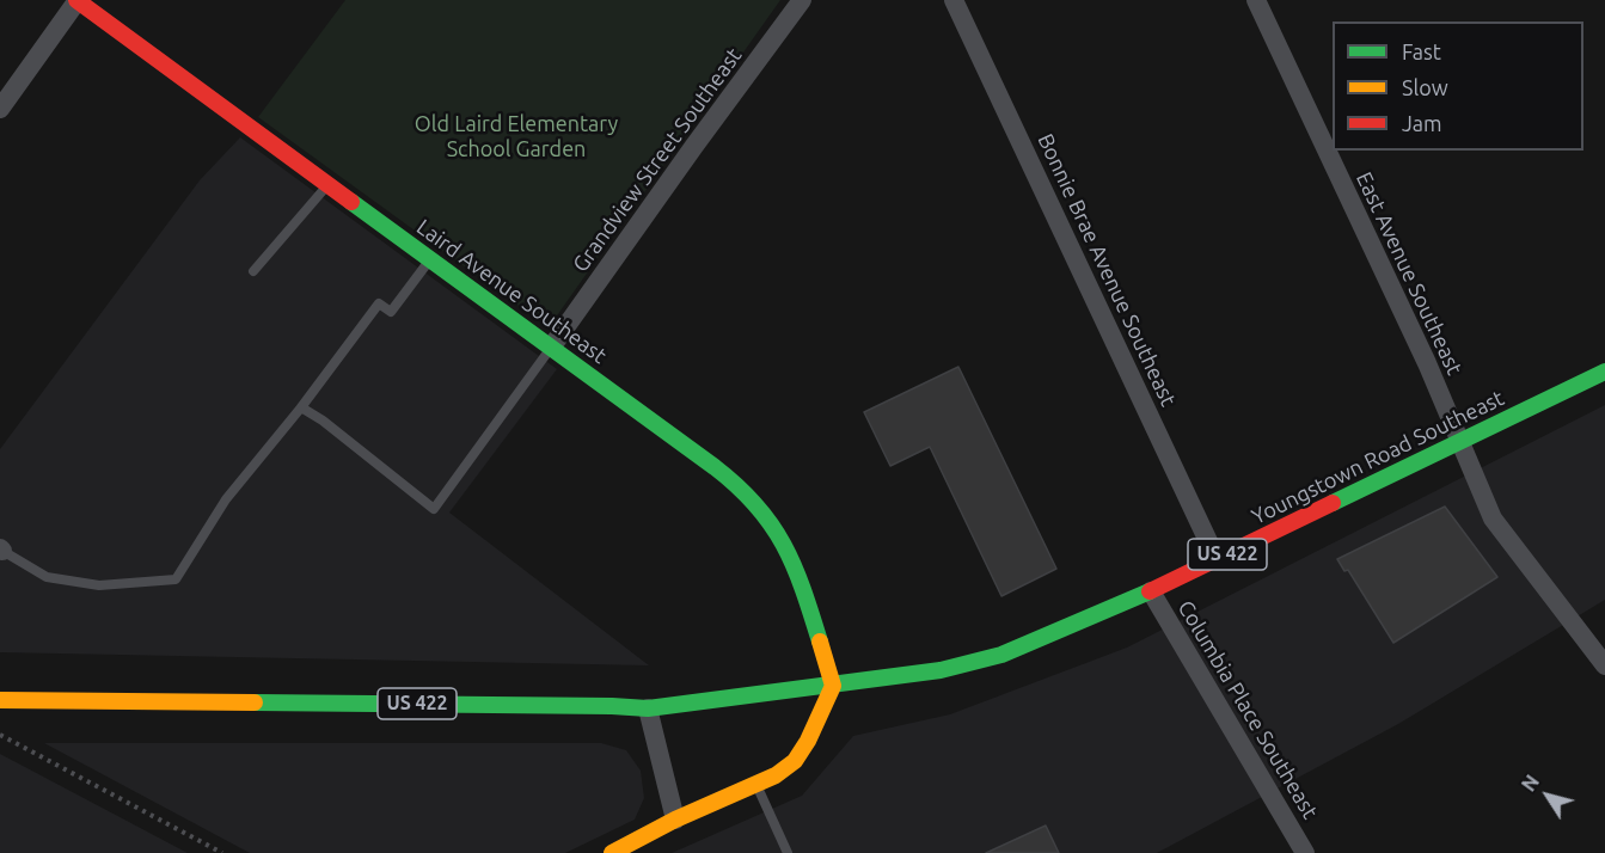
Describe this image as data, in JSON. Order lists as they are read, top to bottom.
{
  "streets": {
    "main road": ["Laird Avenue Southeast", "Youngstown Road Southeast", "US 422"],
    "street": [
      "Grandview Street Southeast",
      "Bonnie Brae Avenue Southeast",
      "East Avenue Southeast",
      "Columbia Place Southeast"
    ]
  },
  "crossings": [
    ["Grandview Street Southeast", "Laird Avenue Southeast"],
    ["Bonnie Brae Avenue Southeast", "Youngstown Road Southeast"],
    ["East Avenue Southeast", "Youngstown Road Southeast"],
    ["Laird Avenue Southeast", "Youngstown Road Southeast"],
    ["Laird Avenue Southeast", "US 422"],
    ["Youngstown Road Southeast", "US 422"],
    ["Youngstown Road Southeast", "Columbia Place Southeast"]
  ],
  "parks": ["Old Laird Elementary School Garden"],
  "legend": ["Fast", "Slow", "Jam"],
  "north": "top left"
}
